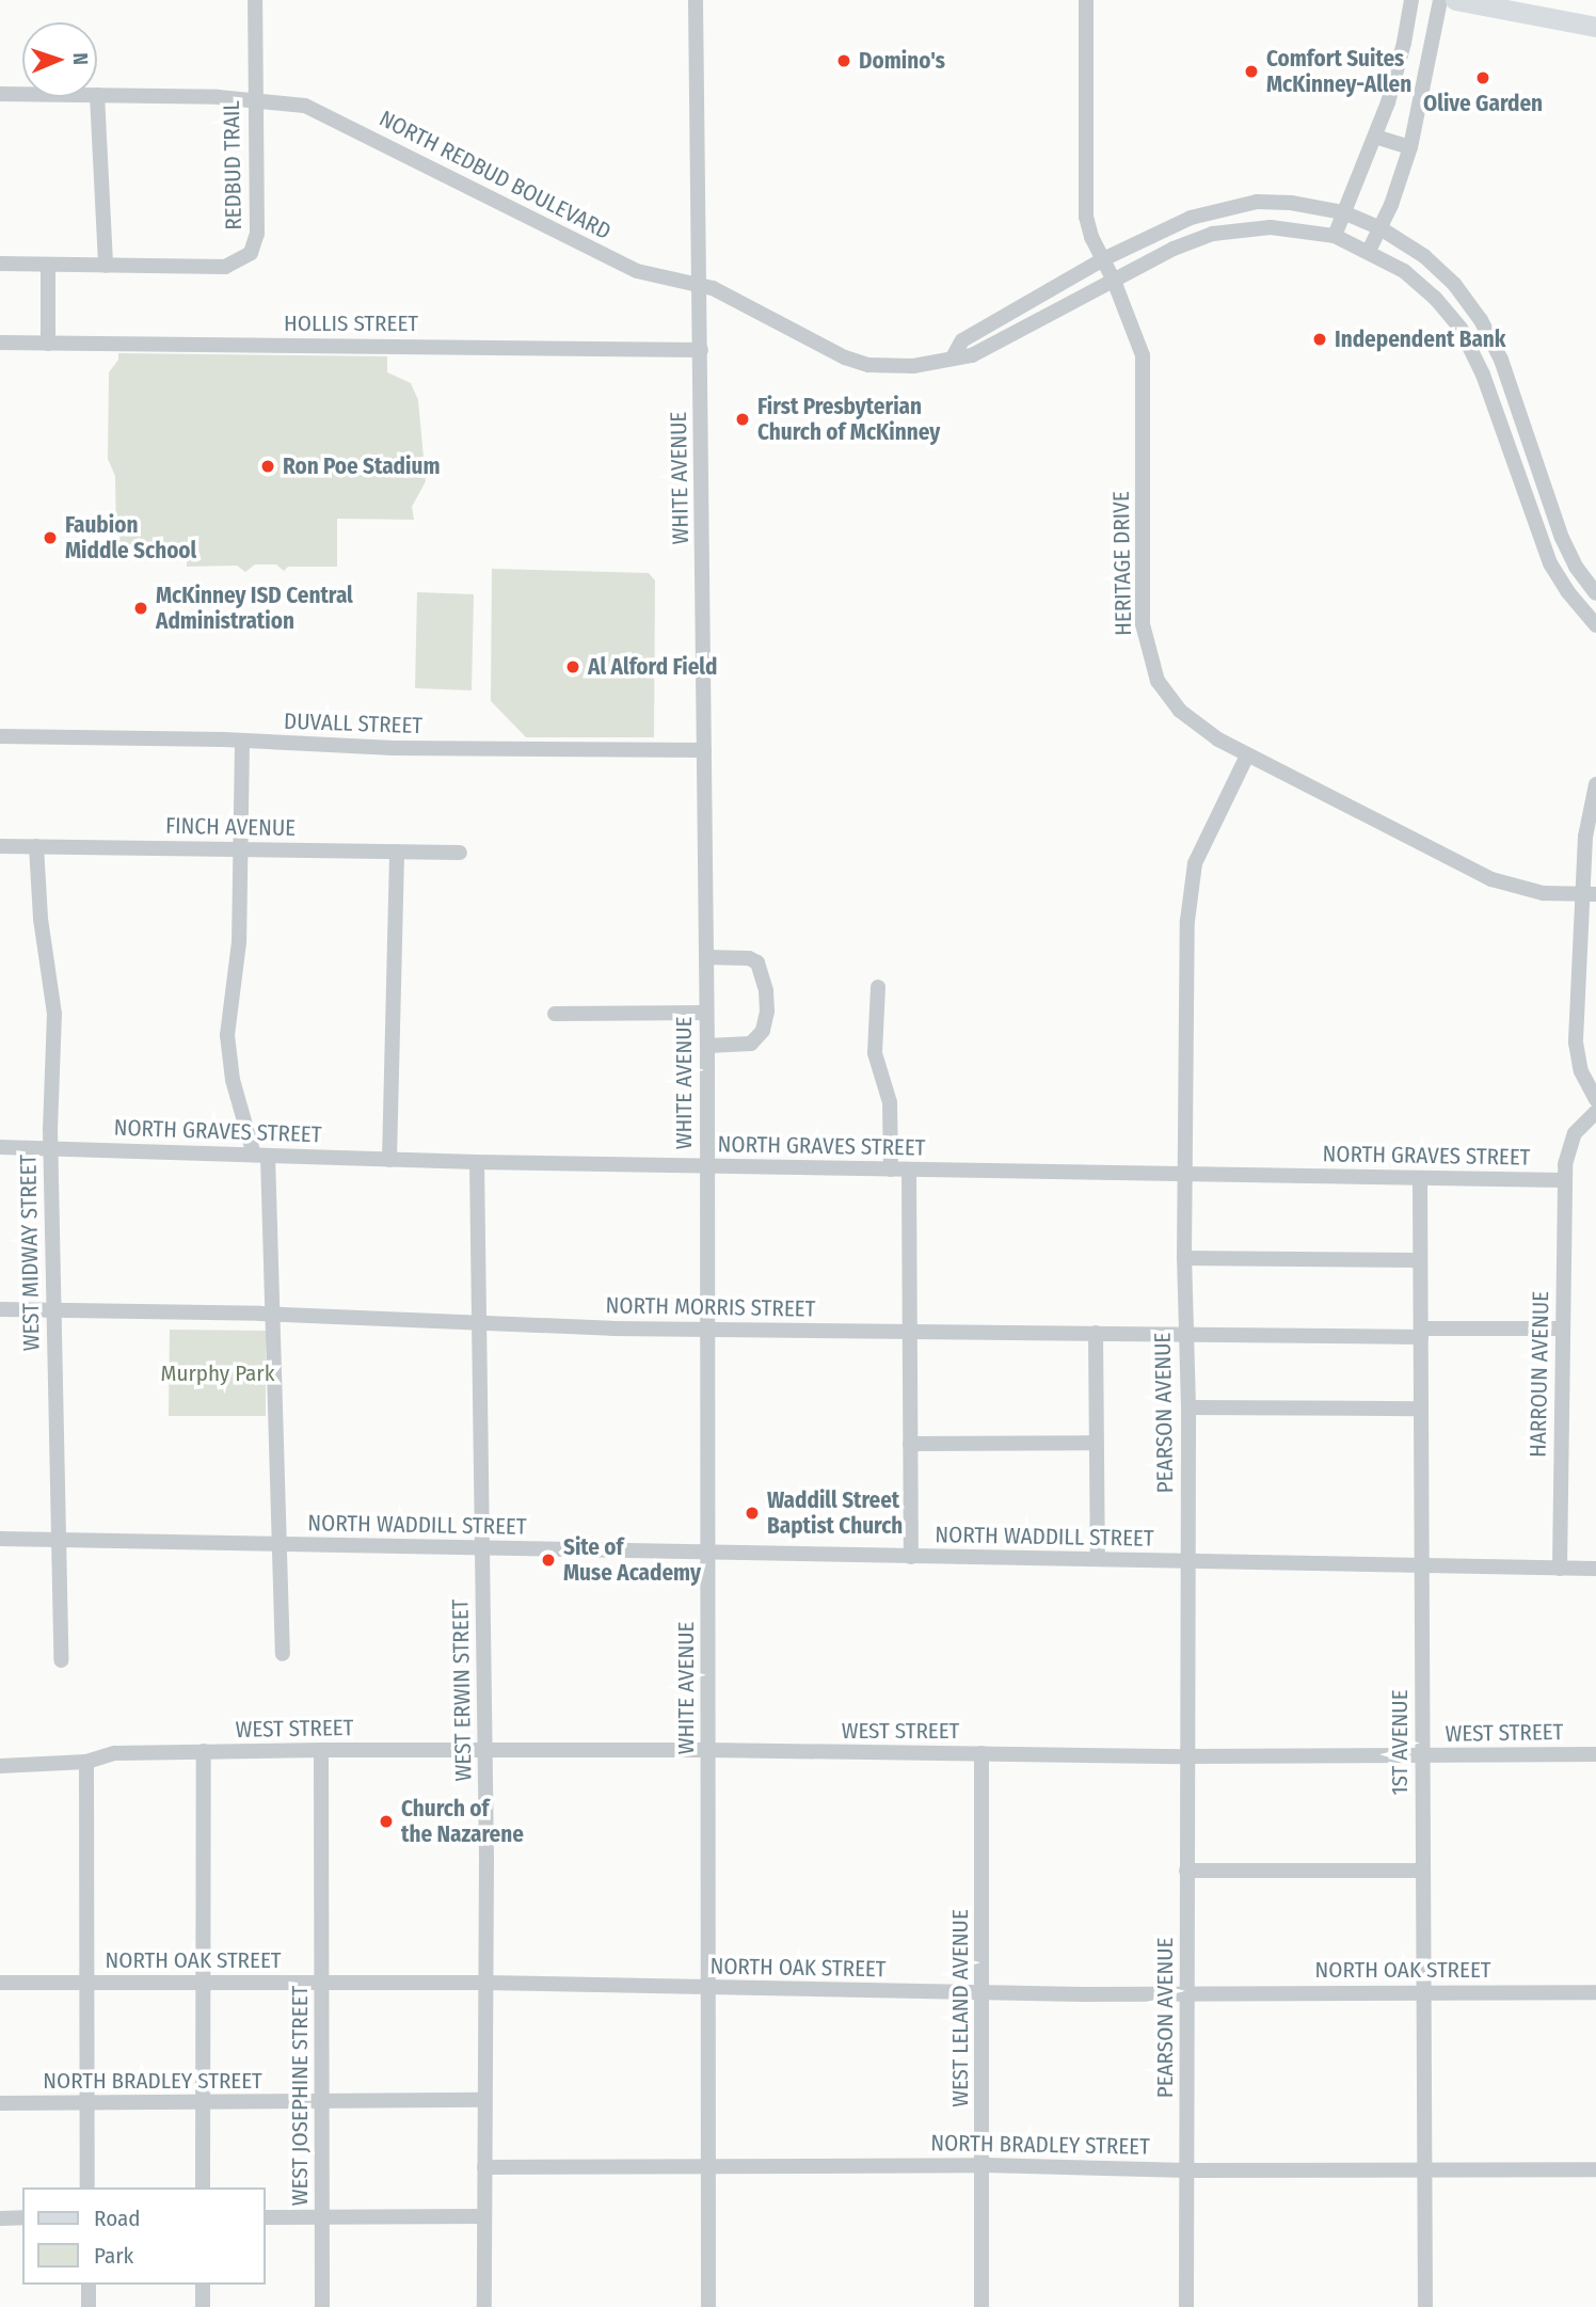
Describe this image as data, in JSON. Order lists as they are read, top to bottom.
{
  "streets": {
    "street": [
      "REDBUD TRAIL",
      "NORTH REDBUD BOULEVARD",
      "HOLLIS STREET",
      "WHITE AVENUE",
      "HERITAGE DRIVE",
      "DUVALL STREET",
      "FINCH AVENUE",
      "NORTH GRAVES STREET",
      "WEST MIDWAY STREET",
      "NORTH MORRIS STREET",
      "HARROUN AVENUE",
      "PEARSON AVENUE",
      "NORTH WADDILL STREET",
      "WEST ERWIN STREET",
      "WEST STREET",
      "1ST AVENUE",
      "NORTH OAK STREET",
      "WEST LELAND AVENUE",
      "NORTH BRADLEY STREET",
      "WEST JOSEPHINE STREET"
    ]
  },
  "crossings": [
    ["REDBUD TRAIL", "NORTH REDBUD BOULEVARD"],
    ["NORTH REDBUD BOULEVARD", "WHITE AVENUE"],
    ["NORTH REDBUD BOULEVARD", "HERITAGE DRIVE"],
    ["HOLLIS STREET", "WHITE AVENUE"],
    ["WHITE AVENUE", "DUVALL STREET"],
    ["WHITE AVENUE", "NORTH GRAVES STREET"],
    ["WHITE AVENUE", "NORTH MORRIS STREET"],
    ["WHITE AVENUE", "NORTH WADDILL STREET"],
    ["WHITE AVENUE", "WEST STREET"],
    ["WHITE AVENUE", "NORTH OAK STREET"],
    ["WHITE AVENUE", "NORTH BRADLEY STREET"],
    ["HERITAGE DRIVE", "PEARSON AVENUE"],
    ["FINCH AVENUE", "WEST MIDWAY STREET"],
    ["NORTH GRAVES STREET", "WEST MIDWAY STREET"],
    ["NORTH GRAVES STREET", "HARROUN AVENUE"],
    ["NORTH GRAVES STREET", "PEARSON AVENUE"],
    ["NORTH GRAVES STREET", "WEST ERWIN STREET"],
    ["NORTH GRAVES STREET", "1ST AVENUE"],
    ["WEST MIDWAY STREET", "NORTH MORRIS STREET"],
    ["WEST MIDWAY STREET", "NORTH WADDILL STREET"],
    ["NORTH MORRIS STREET", "HARROUN AVENUE"],
    ["NORTH MORRIS STREET", "PEARSON AVENUE"],
    ["NORTH MORRIS STREET", "WEST ERWIN STREET"],
    ["NORTH MORRIS STREET", "1ST AVENUE"],
    ["HARROUN AVENUE", "NORTH WADDILL STREET"],
    ["PEARSON AVENUE", "NORTH WADDILL STREET"],
    ["PEARSON AVENUE", "WEST STREET"],
    ["PEARSON AVENUE", "NORTH OAK STREET"],
    ["PEARSON AVENUE", "NORTH BRADLEY STREET"],
    ["NORTH WADDILL STREET", "WEST ERWIN STREET"],
    ["NORTH WADDILL STREET", "1ST AVENUE"],
    ["WEST ERWIN STREET", "WEST STREET"],
    ["WEST ERWIN STREET", "NORTH OAK STREET"],
    ["WEST ERWIN STREET", "NORTH BRADLEY STREET"],
    ["WEST STREET", "1ST AVENUE"],
    ["WEST STREET", "NORTH OAK STREET"],
    ["WEST STREET", "WEST LELAND AVENUE"],
    ["WEST STREET", "NORTH BRADLEY STREET"],
    ["WEST STREET", "WEST JOSEPHINE STREET"],
    ["1ST AVENUE", "NORTH OAK STREET"],
    ["1ST AVENUE", "NORTH BRADLEY STREET"],
    ["NORTH OAK STREET", "WEST LELAND AVENUE"],
    ["NORTH OAK STREET", "WEST JOSEPHINE STREET"],
    ["WEST LELAND AVENUE", "NORTH BRADLEY STREET"],
    ["NORTH BRADLEY STREET", "WEST JOSEPHINE STREET"]
  ],
  "parks": ["Murphy Park"],
  "places": [
    "Domino's",
    "Comfort Suites McKinney-Allen",
    "Olive Garden",
    "Independent Bank",
    "First Presbyterian Church of McKinney",
    "Ron Poe Stadium",
    "Faubion Middle School",
    "McKinney ISD Central Administration",
    "Al Alford Field",
    "Waddill Street Baptist Church",
    "Site of Muse Academy",
    "Church of the Nazarene"
  ],
  "legend": ["Road", "Park"],
  "north": "right"
}
